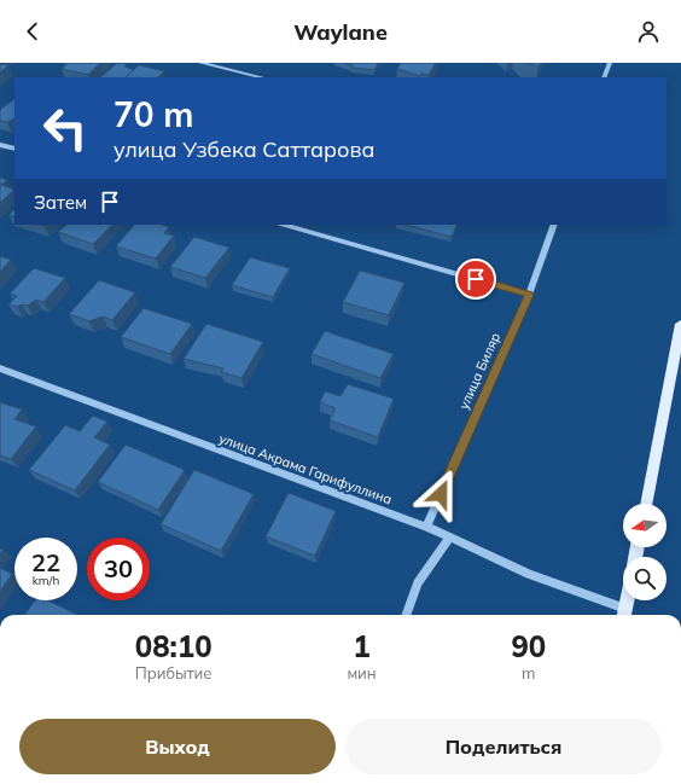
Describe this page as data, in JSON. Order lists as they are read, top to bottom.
{
  "streets": {
    "street": ["улица Биляр", "улица Акрама Гарифуллина"]
  },
  "crossings": [
    ["улица Биляр", "улица Акрама Гарифуллина"]
  ],
  "north": "left",
  "page": {
    "header": "Waylane",
    "turn": ["70 m", "улица Узбека Саттарова"],
    "then": "Затем",
    "speed": "22 km/h",
    "limit": "30",
    "eta": [
      "08:10",
      "Прибытие",
      "1",
      "мин",
      "90",
      "m"
    ],
    "buttons": ["Выход", "Поделиться"]
  }
}
